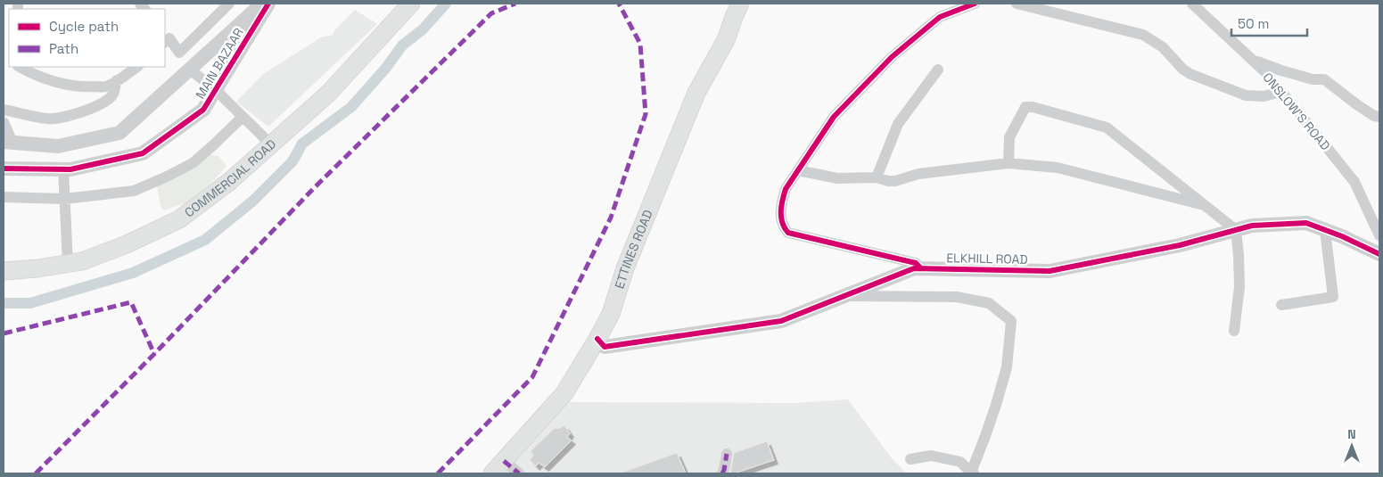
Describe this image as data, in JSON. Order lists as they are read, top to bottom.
{
  "streets": {
    "main road": ["COMMERCIAL ROAD", "ETTINES ROAD"],
    "street": ["MAIN BAZAAR", "ONSLOW'S ROAD", "ELKHILL ROAD"]
  },
  "crossings": [
    ["ETTINES ROAD", "ELKHILL ROAD"]
  ],
  "legend": ["Cycle path", "Path"],
  "scale_bar": "50 m",
  "north": "top"
}
